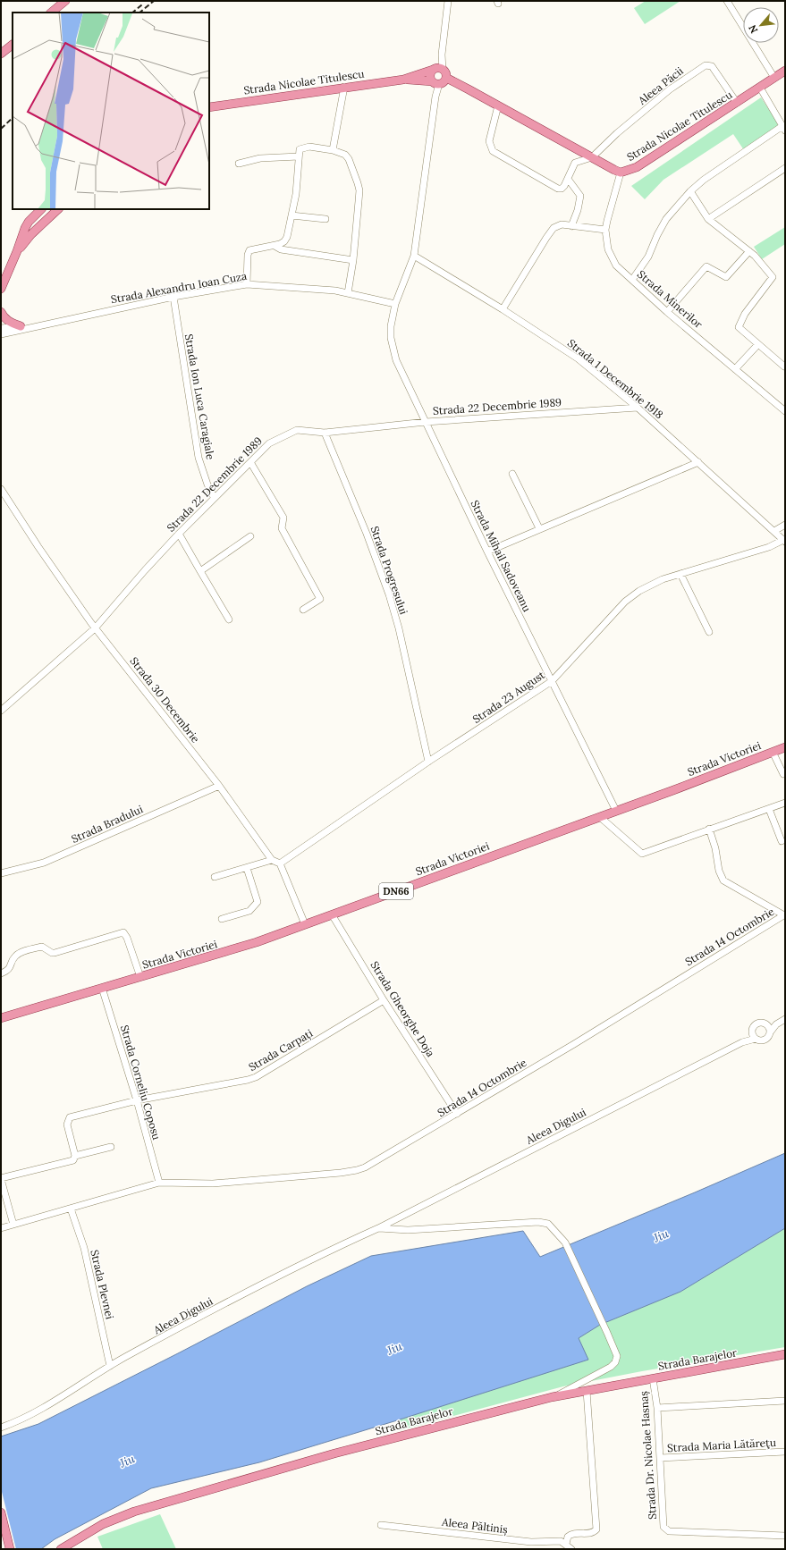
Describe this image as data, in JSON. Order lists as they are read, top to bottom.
{
  "streets": {
    "main road": [
      "Strada Nicolae Titulescu",
      "Strada Victoriei",
      "DN66",
      "Strada Barajelor"
    ],
    "street": [
      "Aleea Păcii",
      "Strada Alexandru Ioan Cuza",
      "Strada Minerilor",
      "Strada 1 Decembrie 1918",
      "Strada Ion Luca Caragiale",
      "Strada 22 Decembrie 1989",
      "Strada Mihail Sadoveanu",
      "Strada Progresului",
      "Strada 23 August",
      "Strada 30 Decembrie",
      "Strada Bradului",
      "Strada 14 Octombrie",
      "Strada Gheorghe Doja",
      "Strada Carpați",
      "Strada Corneliu Coposu",
      "Aleea Digului",
      "Strada Plevnei",
      "Strada Maria Lătăreţu",
      "Strada Dr. Nicolae Hasnaș",
      "Aleea Păltiniș"
    ]
  },
  "crossings": [
    ["Strada Nicolae Titulescu", "Aleea Păcii"],
    ["Strada Nicolae Titulescu", "Strada Minerilor"],
    ["Strada Alexandru Ioan Cuza", "Strada Ion Luca Caragiale"],
    ["Strada Alexandru Ioan Cuza", "Strada Mihail Sadoveanu"],
    ["Strada 1 Decembrie 1918", "Strada 22 Decembrie 1989"],
    ["Strada 1 Decembrie 1918", "Strada 23 August"],
    ["Strada Ion Luca Caragiale", "Strada 22 Decembrie 1989"],
    ["Strada 22 Decembrie 1989", "Strada Mihail Sadoveanu"],
    ["Strada 22 Decembrie 1989", "Strada Progresului"],
    ["Strada 22 Decembrie 1989", "Strada 30 Decembrie"],
    ["Strada Mihail Sadoveanu", "Strada 23 August"],
    ["Strada Mihail Sadoveanu", "Strada Victoriei"],
    ["Strada Progresului", "Strada 23 August"],
    ["Strada 30 Decembrie", "Strada Bradului"],
    ["Strada Victoriei", "Strada Gheorghe Doja"],
    ["Strada Victoriei", "Strada Corneliu Coposu"],
    ["Strada 14 Octombrie", "Strada Gheorghe Doja"],
    ["Strada 14 Octombrie", "Strada Corneliu Coposu"],
    ["Strada 14 Octombrie", "Strada Plevnei"],
    ["Strada Gheorghe Doja", "Strada Carpați"],
    ["Strada Carpați", "Strada Corneliu Coposu"],
    ["Aleea Digului", "Strada Plevnei"],
    ["Aleea Digului", "Strada Barajelor"],
    ["Strada Barajelor", "Strada Dr. Nicolae Hasnaș"],
    ["Strada Maria Lătăreţu", "Strada Dr. Nicolae Hasnaș"]
  ],
  "water": ["Jiu"],
  "north": "bottom left"
}
